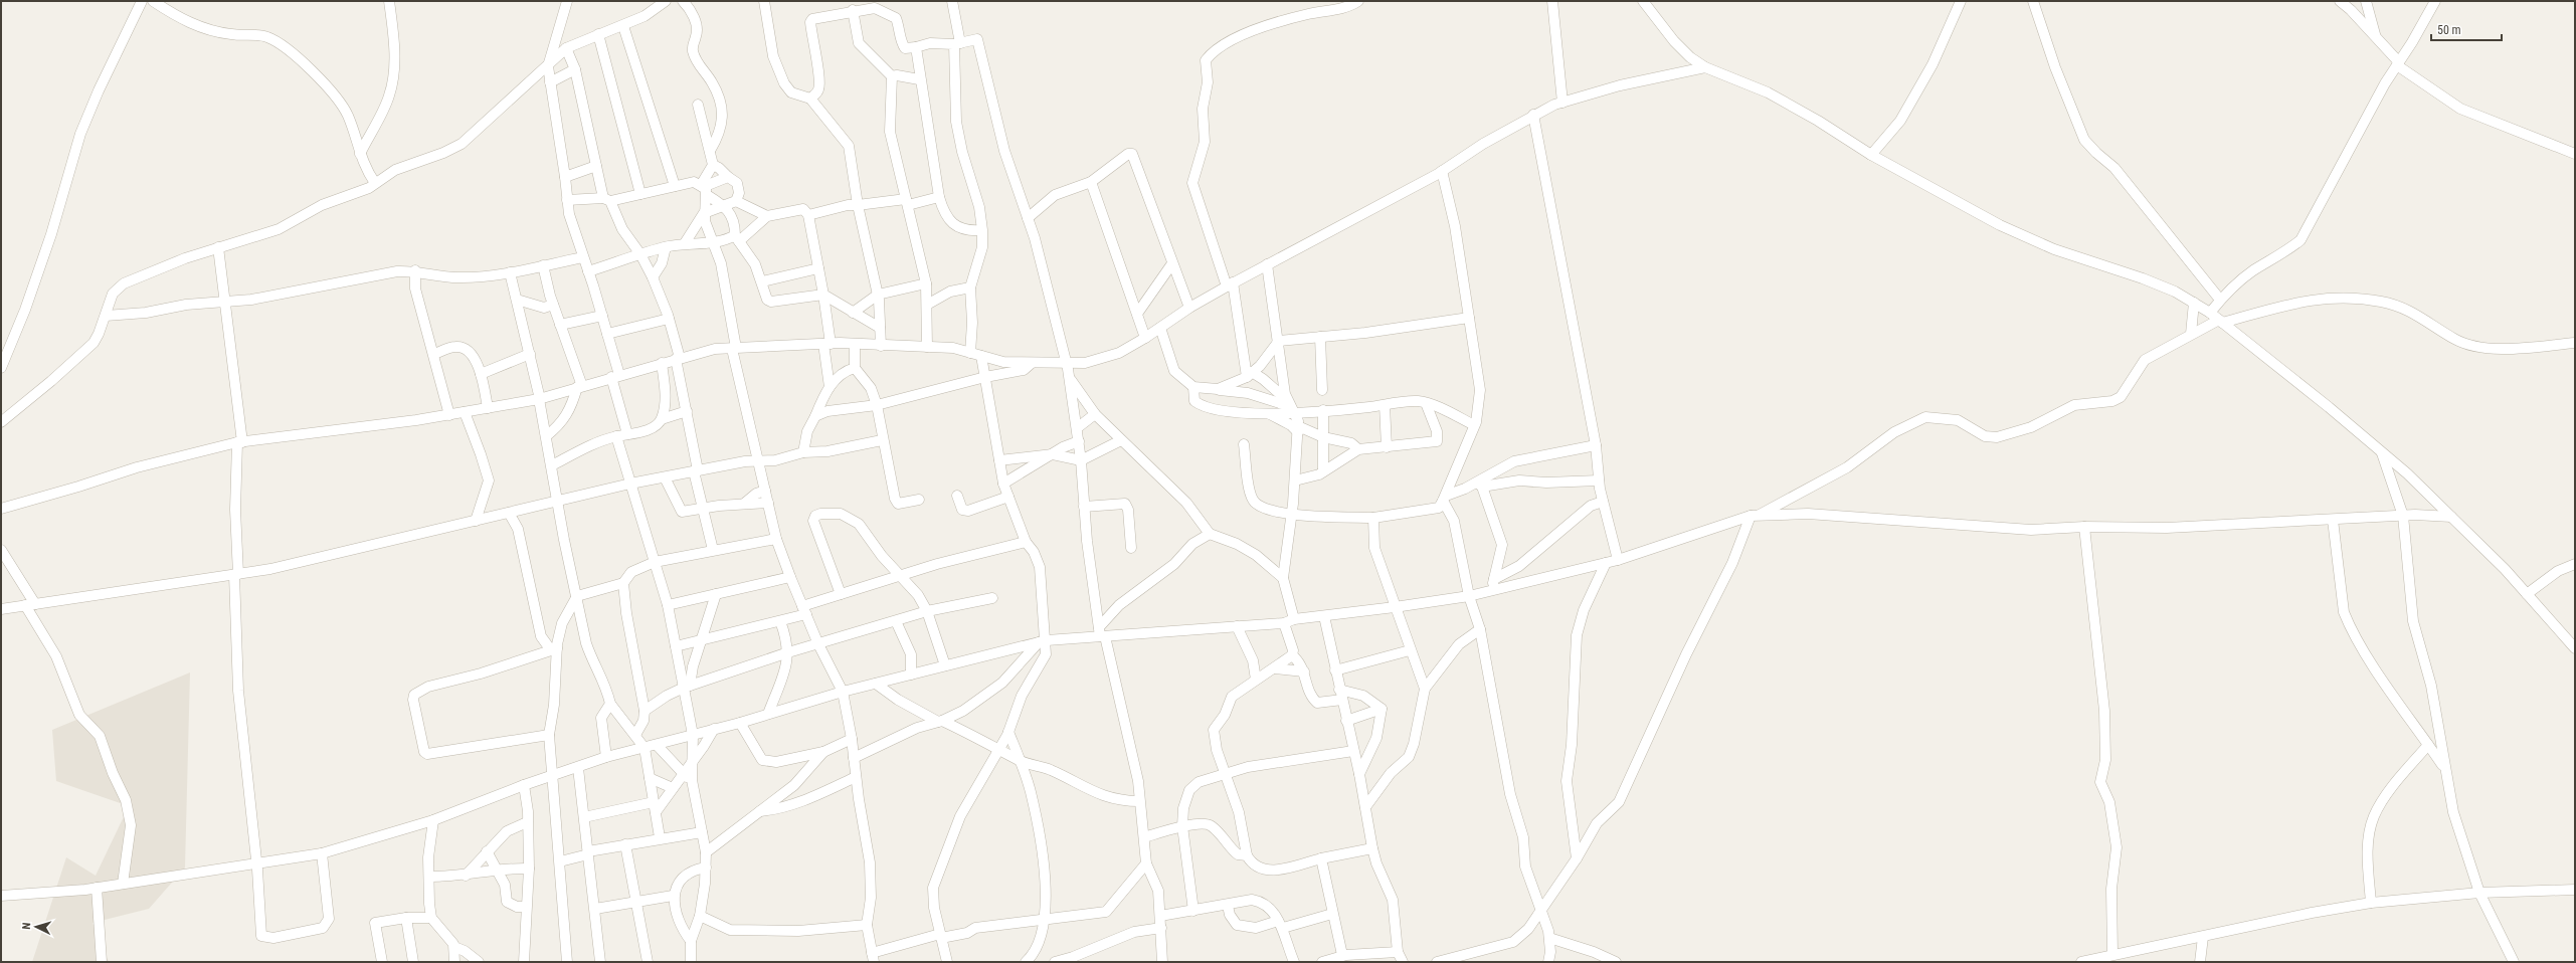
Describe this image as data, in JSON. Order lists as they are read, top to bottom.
{
  "scale_bar": "50 m",
  "north": "left"
}
